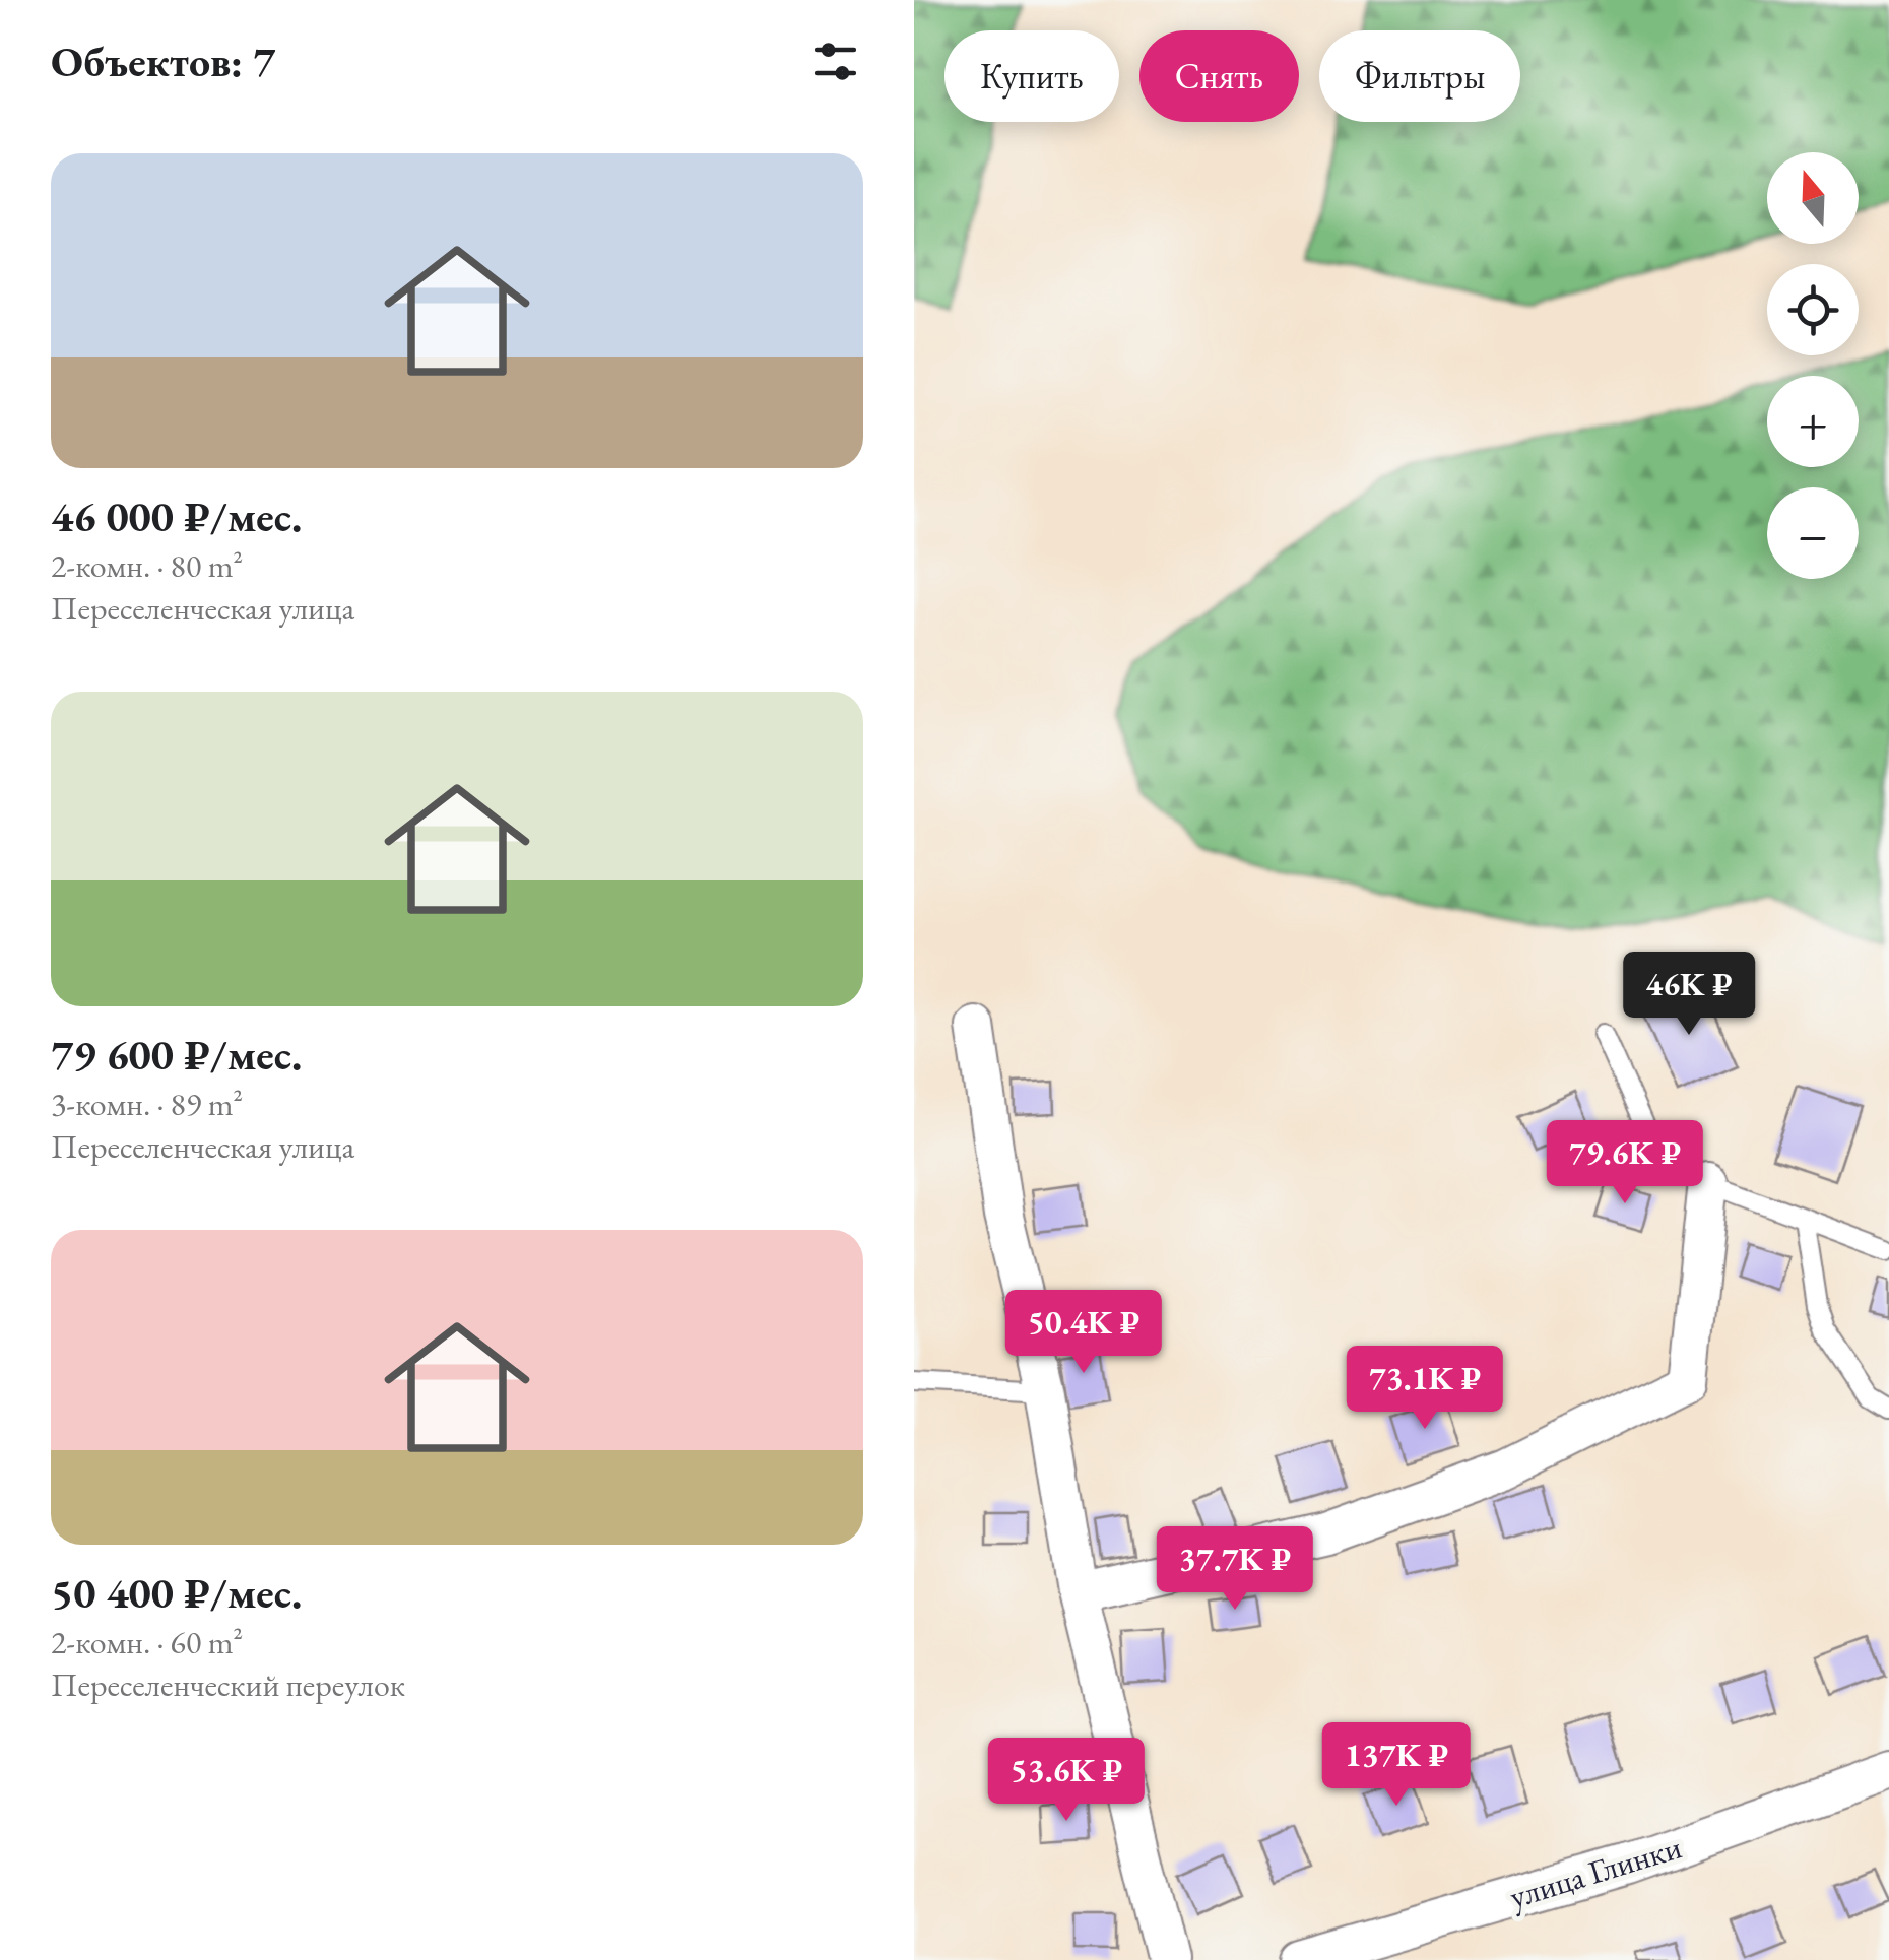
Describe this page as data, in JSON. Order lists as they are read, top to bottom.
{
  "streets": {
    "street": ["улица Глинки"]
  },
  "north": "top",
  "page": {
    "heading": "Объектов: 7",
    "chip": ["Купить", "Снять", "Фильтры"],
    "list": [
      {
        "name": "46 000 ₽/мес.",
        "note": "2-комн. · 80 m² · Переселенческая улица"
      },
      {
        "name": "79 600 ₽/мес.",
        "note": "3-комн. · 89 m² · Переселенческая улица"
      },
      {
        "name": "50 400 ₽/мес.",
        "note": "2-комн. · 60 m² · Переселенческий переулок"
      }
    ],
    "map_buttons": ["+", "−"],
    "price": [
      "46K ₽",
      "79.6K ₽",
      "50.4K ₽",
      "73.1K ₽",
      "37.7K ₽",
      "137K ₽",
      "53.6K ₽"
    ]
  }
}
